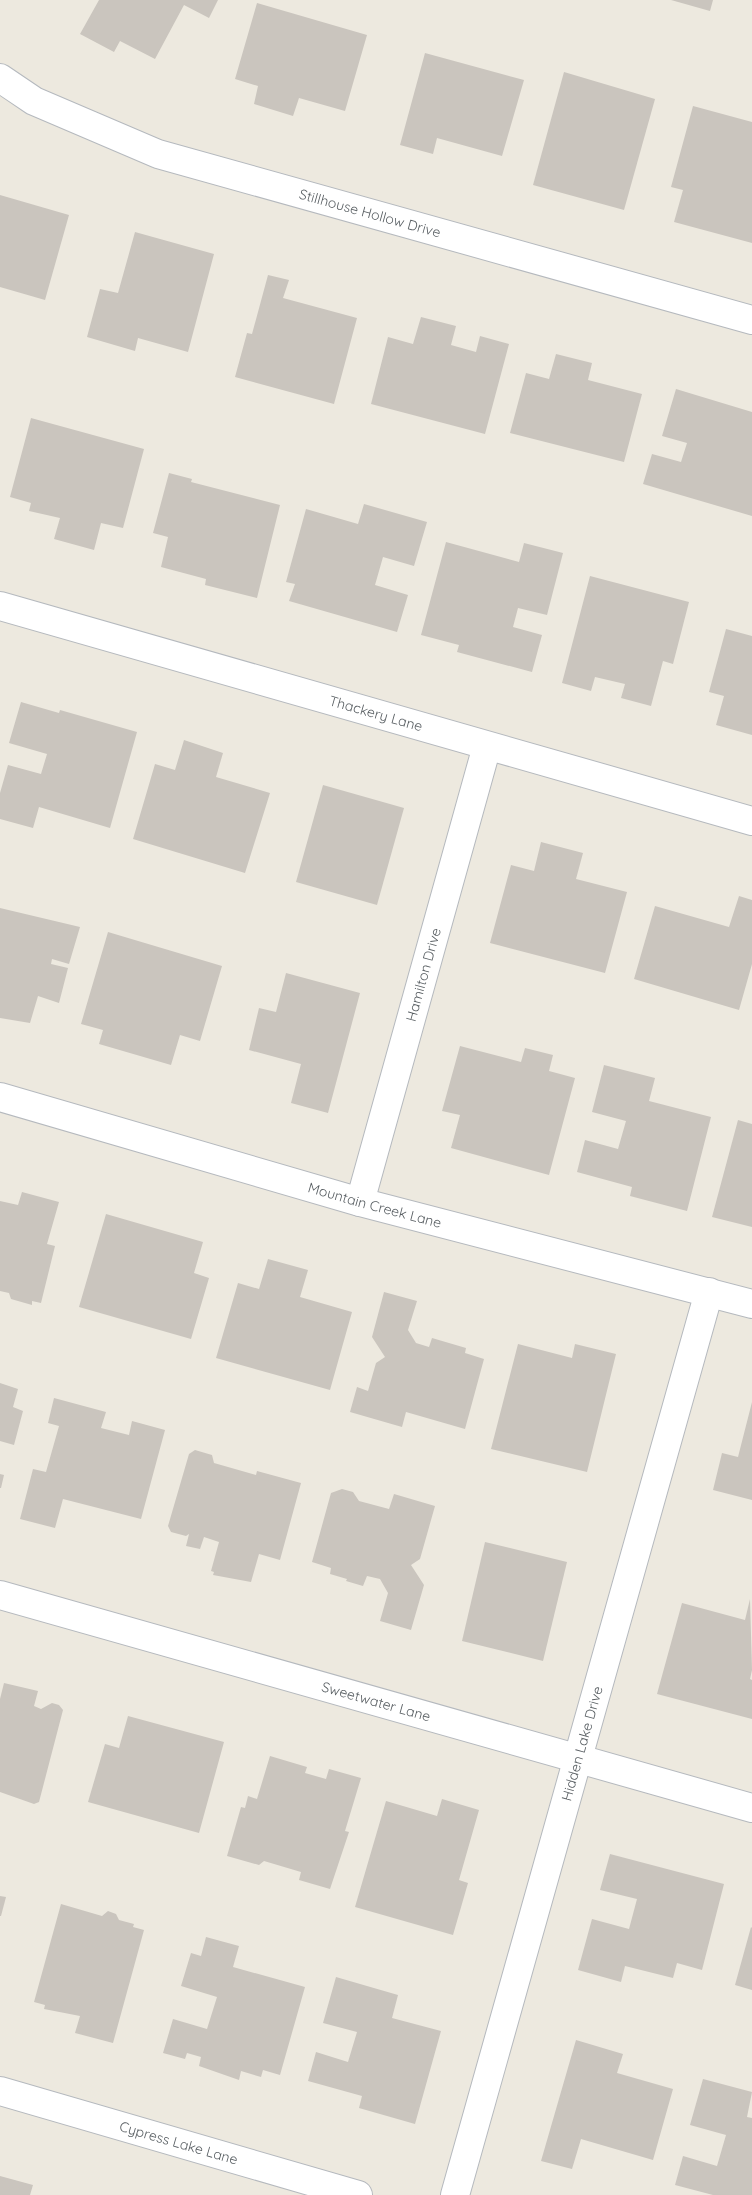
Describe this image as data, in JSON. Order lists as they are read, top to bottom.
{
  "streets": {
    "street": [
      "Stillhouse Hollow Drive",
      "Thackery Lane",
      "Hamilton Drive",
      "Mountain Creek Lane",
      "Sweetwater Lane",
      "Hidden Lake Drive",
      "Cypress Lake Lane"
    ]
  },
  "crossings": [
    ["Thackery Lane", "Hamilton Drive"],
    ["Hamilton Drive", "Mountain Creek Lane"],
    ["Mountain Creek Lane", "Hidden Lake Drive"],
    ["Sweetwater Lane", "Hidden Lake Drive"]
  ]
}
